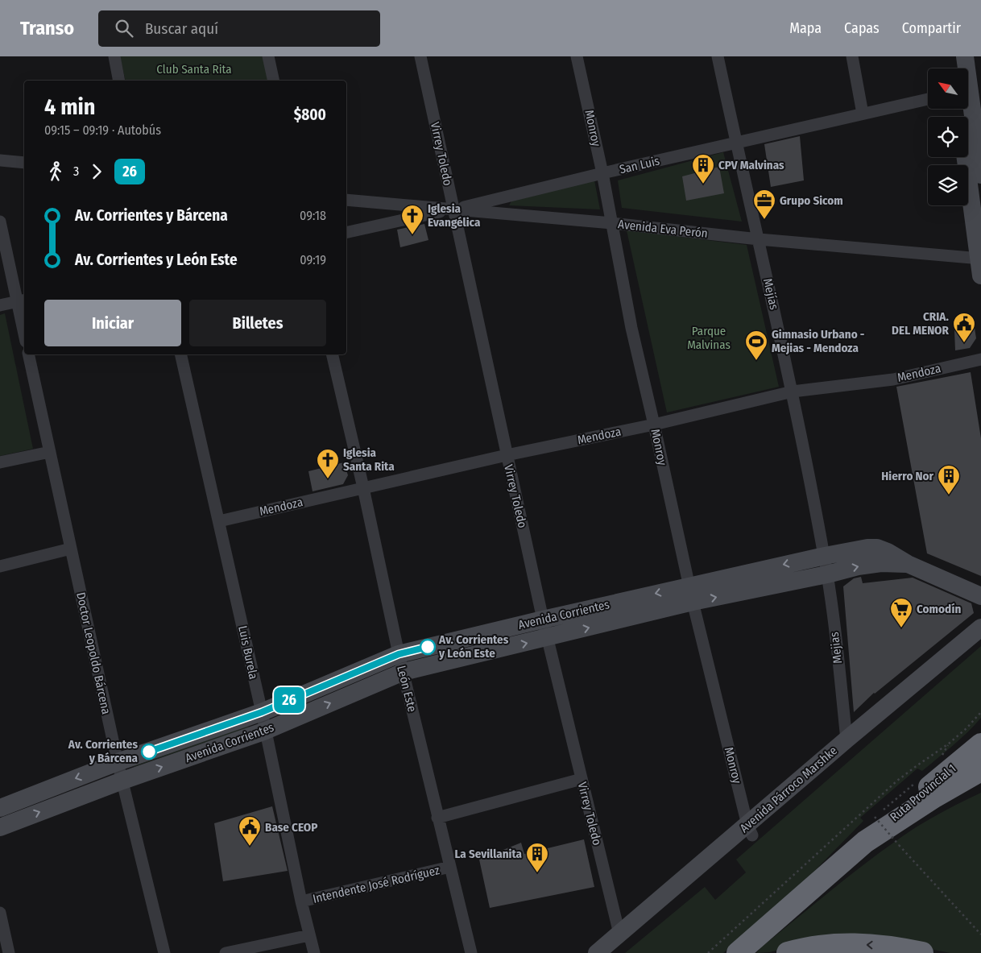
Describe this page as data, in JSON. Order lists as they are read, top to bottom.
{
  "streets": {
    "highway": ["Ruta Provincial 1"],
    "street": [
      "Monroy",
      "Virrey Toledo",
      "San Luis",
      "Avenida Eva Perón",
      "Mejías",
      "Mendoza",
      "Avenida Corrientes",
      "Mejias",
      "Luis Burela",
      "Doctor Leopoldo Bárcena",
      "León Este",
      "Avenida Párroco Marshke",
      "Intendente José Rodríguez"
    ]
  },
  "crossings": [
    ["Monroy", "San Luis"],
    ["Monroy", "Avenida Eva Perón"],
    ["Monroy", "Mendoza"],
    ["Monroy", "Avenida Corrientes"],
    ["Monroy", "Avenida Párroco Marshke"],
    ["Virrey Toledo", "San Luis"],
    ["Virrey Toledo", "Avenida Eva Perón"],
    ["Virrey Toledo", "Mendoza"],
    ["Virrey Toledo", "Avenida Corrientes"],
    ["Virrey Toledo", "Avenida Párroco Marshke"],
    ["San Luis", "Avenida Eva Perón"],
    ["San Luis", "Mejías"],
    ["Avenida Eva Perón", "Mejías"],
    ["Mejías", "Mendoza"],
    ["Mejías", "Avenida Corrientes"],
    ["Mejías", "Mejias"],
    ["Mendoza", "Luis Burela"],
    ["Mendoza", "León Este"],
    ["Avenida Corrientes", "Mejias"],
    ["Avenida Corrientes", "Luis Burela"],
    ["Avenida Corrientes", "Doctor Leopoldo Bárcena"],
    ["Avenida Corrientes", "León Este"],
    ["Mejias", "Avenida Párroco Marshke"],
    ["Luis Burela", "Intendente José Rodríguez"],
    ["León Este", "Intendente José Rodríguez"]
  ],
  "parks": ["Club Santa Rita", "Parque Malvinas"],
  "places": {
    "building": ["CPV Malvinas", "Hierro Nor", "La Sevillanita"],
    "office": ["Grupo Sicom"],
    "church": ["Iglesia Evangélica", "Iglesia Santa Rita"],
    "public building": ["CRIA. DEL MENOR", "Base CEOP"],
    "sports": ["Gimnasio Urbano - Mejias - Mendoza"],
    "supermarket": ["Comodín"],
    "other": ["Av. Corrientes y León Este", "Av. Corrientes y Bárcena"]
  },
  "lines": ["bus line 26"],
  "north": "top left",
  "page": {
    "header": "Transo",
    "search": "Buscar aquí",
    "nav": ["Mapa", "Capas", "Compartir"],
    "on_map": "26",
    "heading": ["4 min", "09:15 – 09:19 · Autobús", "$800"],
    "legs": ["3", "26"],
    "list": [
      {
        "name": "Av. Corrientes y Bárcena",
        "value": "09:18"
      },
      {
        "name": "Av. Corrientes y León Este",
        "value": "09:19"
      }
    ],
    "buttons": ["Iniciar", "Billetes"]
  }
}
